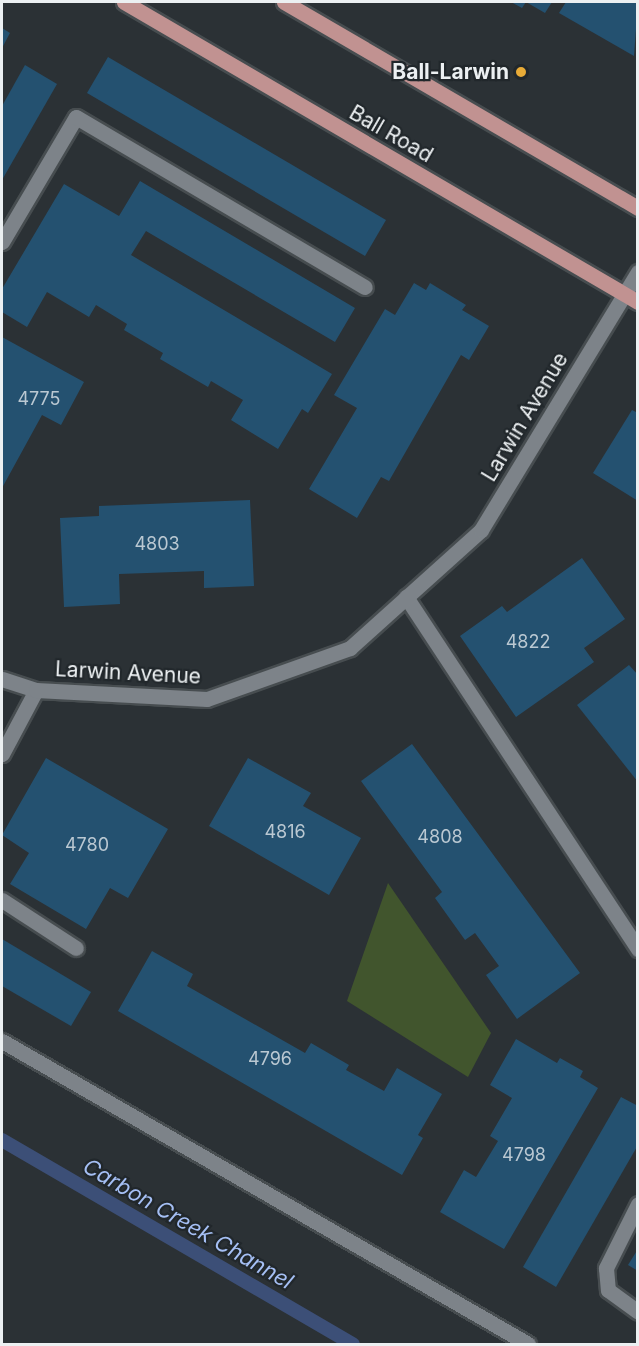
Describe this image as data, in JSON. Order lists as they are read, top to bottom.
{
  "streets": {
    "main road": ["Ball Road"],
    "street": ["Larwin Avenue"]
  },
  "crossings": [
    ["Ball Road", "Larwin Avenue"]
  ],
  "water": ["Carbon Creek Channel"],
  "places": ["Ball-Larwin"],
  "house_numbers": [
    "4775",
    "4803",
    "4822",
    "4816",
    "4808",
    "4780",
    "4796",
    "4798"
  ]
}
